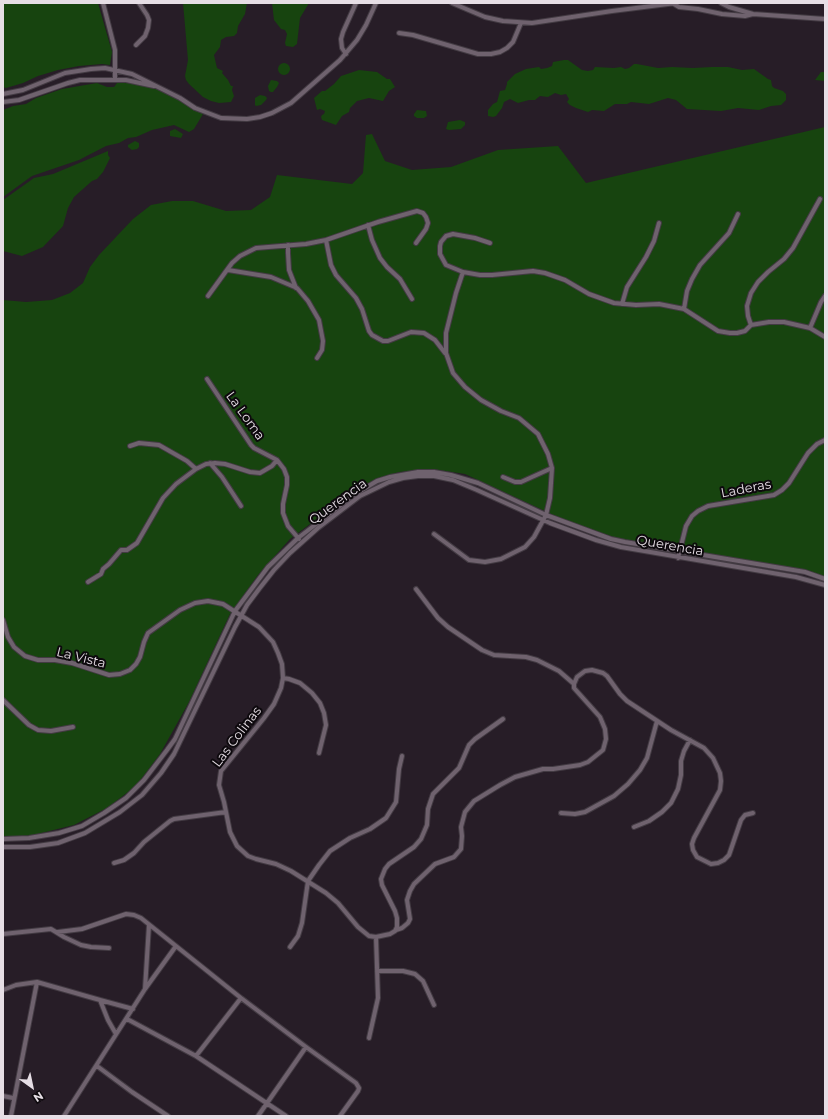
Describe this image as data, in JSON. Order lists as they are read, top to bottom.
{
  "streets": {
    "street": [
      "La Loma",
      "Laderas",
      "Querencia",
      "La Vista",
      "Las Colinas"
    ]
  },
  "crossings": [
    ["Laderas", "Querencia"],
    ["Querencia", "La Vista"],
    ["Querencia", "Las Colinas"],
    ["La Vista", "Las Colinas"]
  ],
  "north": "bottom right"
}
